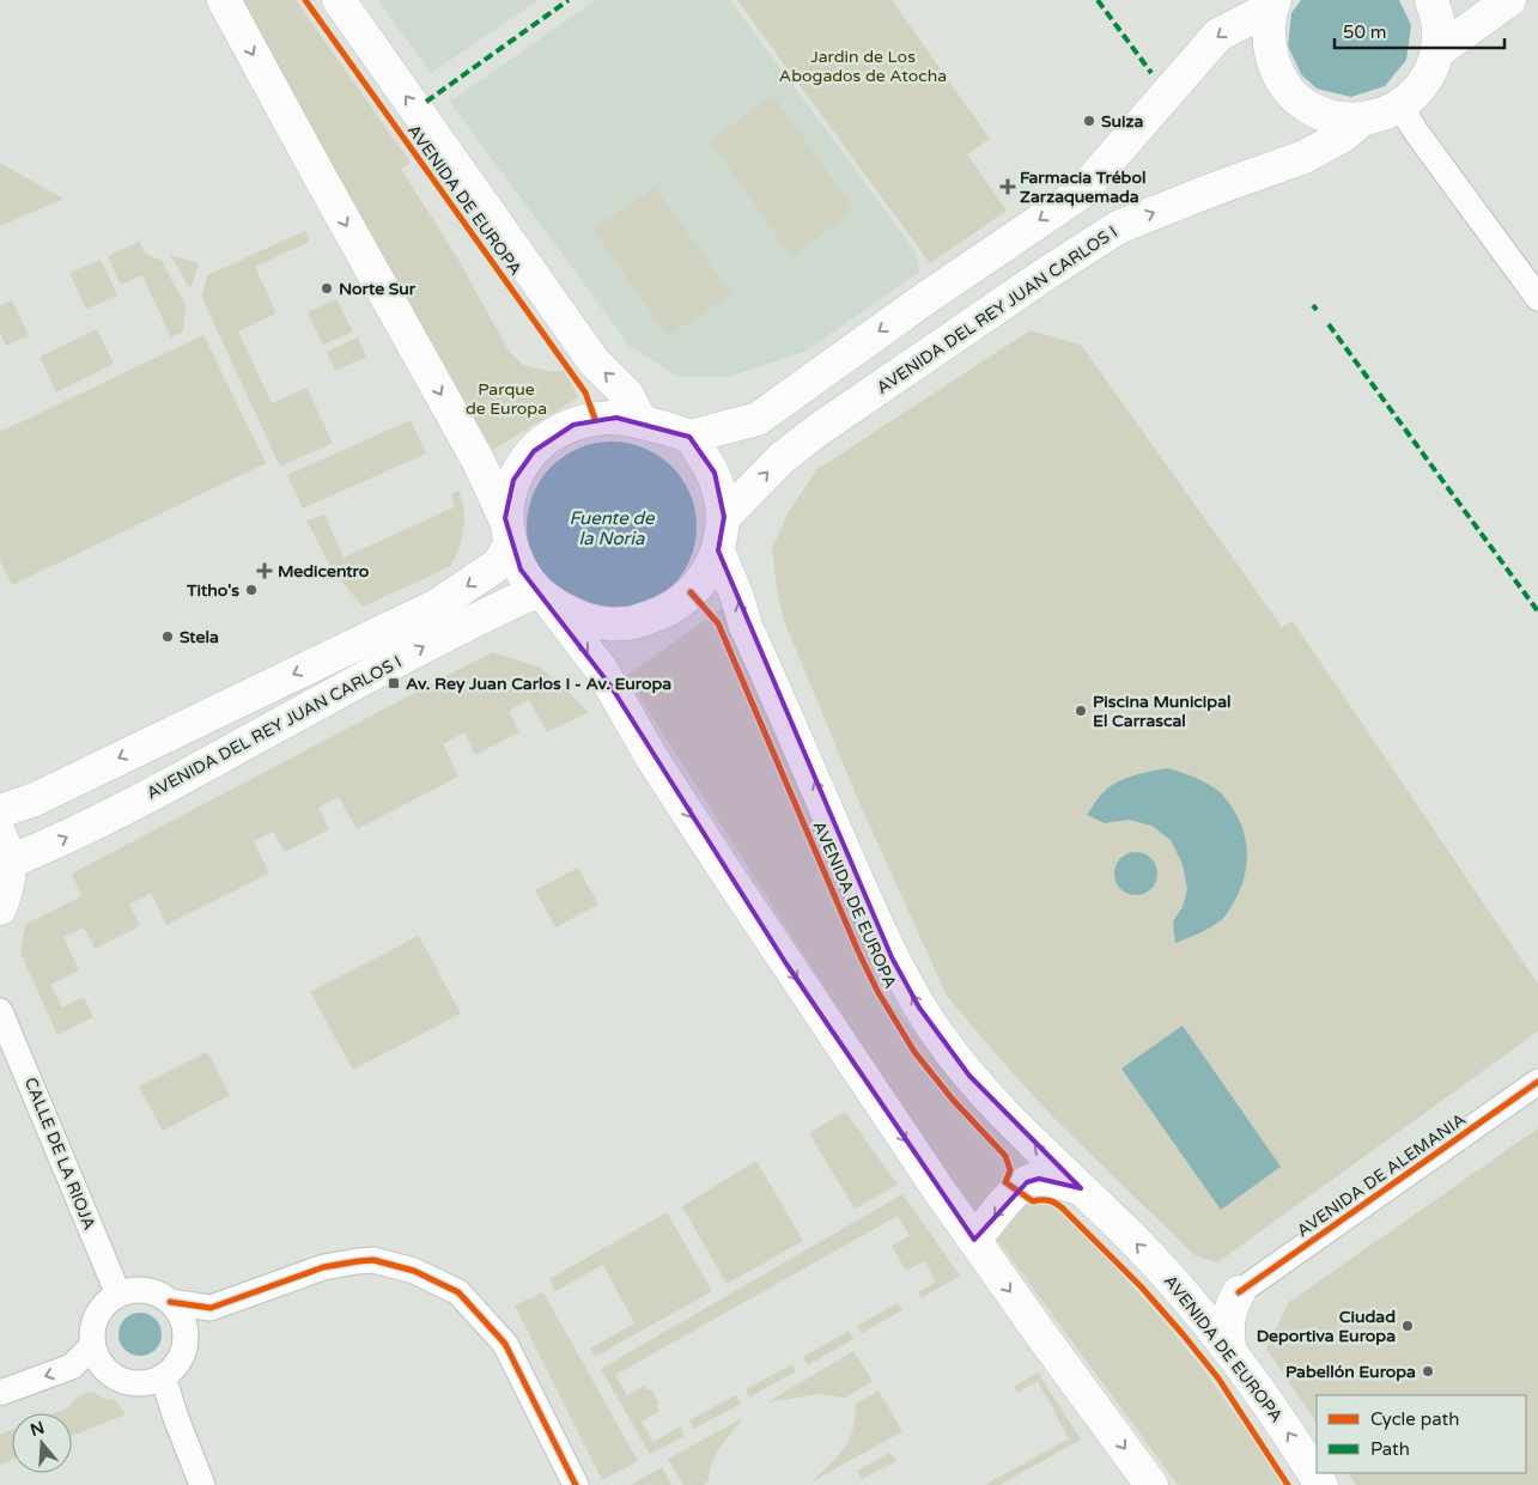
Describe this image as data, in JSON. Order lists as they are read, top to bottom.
{
  "streets": {
    "main road": ["AVENIDA DE EUROPA", "AVENIDA DEL REY JUAN CARLOS I"],
    "street": ["CALLE DE LA RIOJA", "AVENIDA DE ALEMANIA"]
  },
  "crossings": [
    ["AVENIDA DE EUROPA", "AVENIDA DEL REY JUAN CARLOS I"]
  ],
  "water": ["Fuente de la Noria"],
  "parks": ["Jardin de Los Abogados de Atocha", "Parque de Europa"],
  "places": {
    "other": [
      "Suiza",
      "Norte Sur",
      "Titho's",
      "Stela",
      "Piscina Municipal El Carrascal",
      "Ciudad Deportiva Europa",
      "Pabellón Europa"
    ],
    "health": ["Farmacia Trébol Zarzaquemada", "Medicentro"],
    "transit": ["Av. Rey Juan Carlos I - Av. Europa"]
  },
  "legend": ["Cycle path", "Path"],
  "scale_bar": "50 m",
  "north": "top"
}
